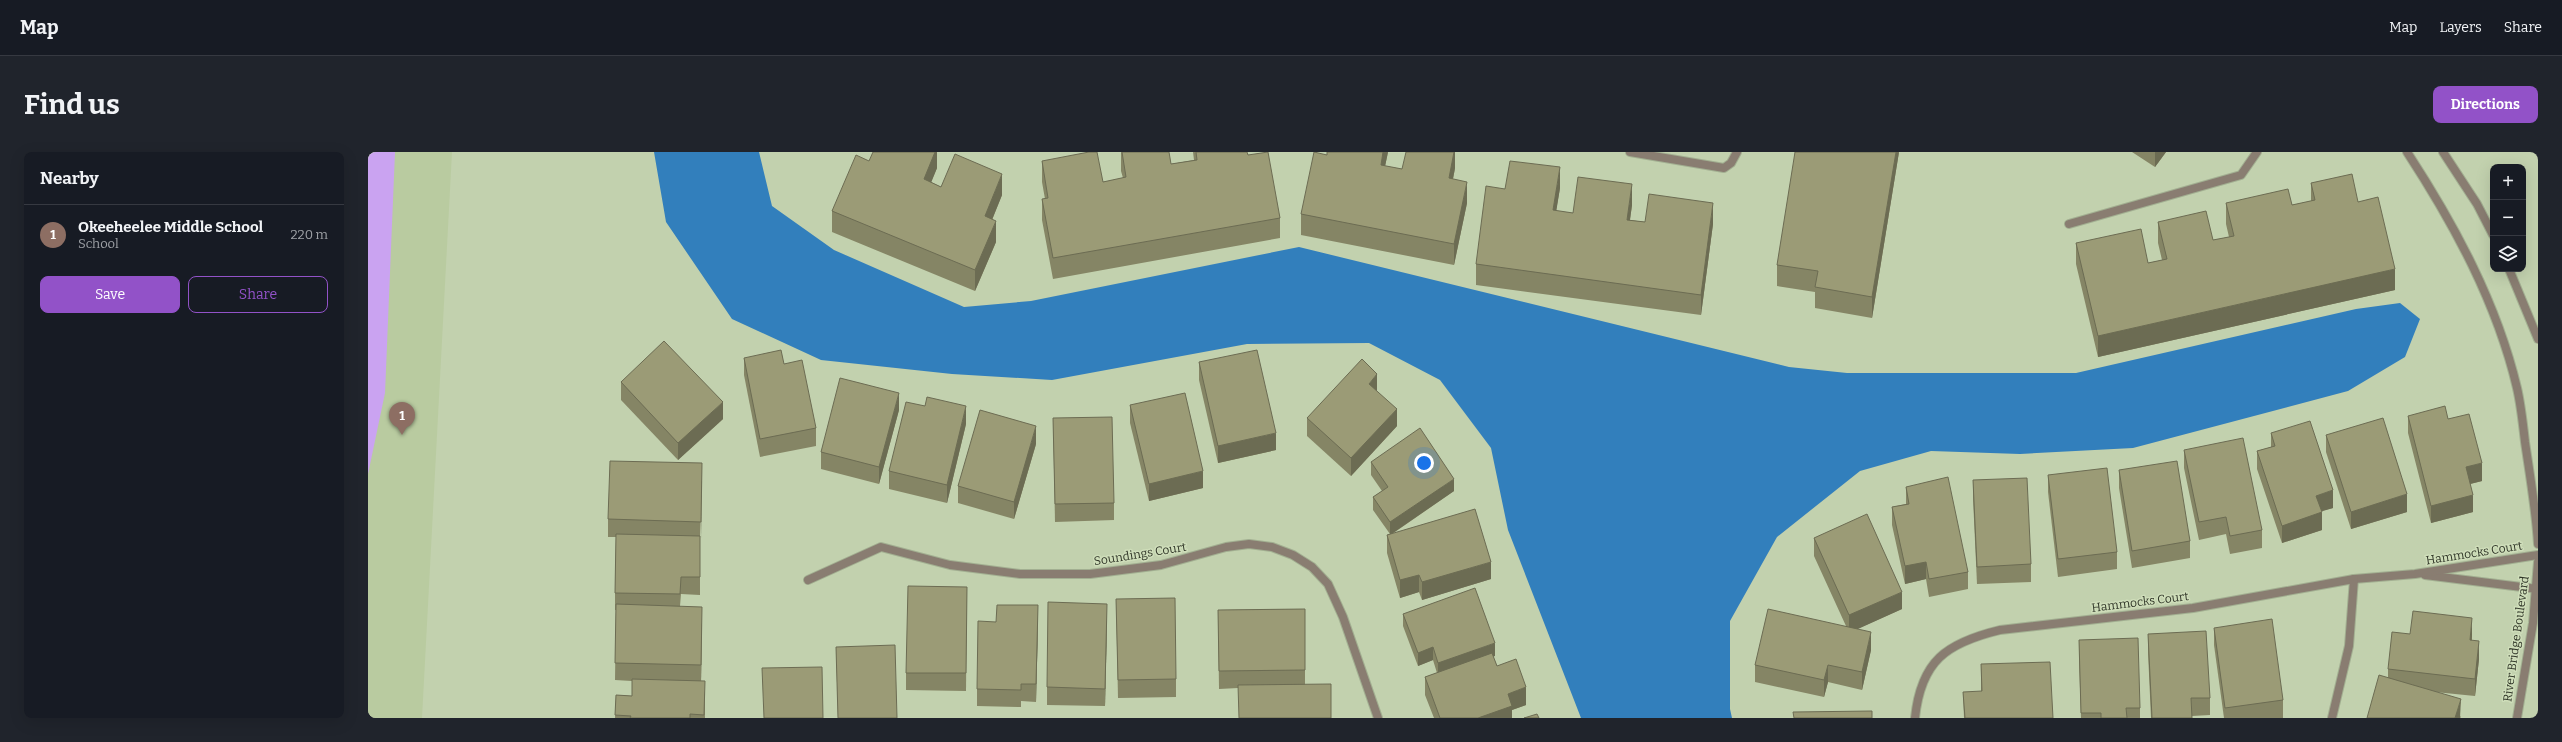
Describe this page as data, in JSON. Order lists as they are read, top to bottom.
{
  "streets": {
    "street": ["Hammocks Court", "Soundings Court", "River Bridge Boulevard"]
  },
  "crossings": [
    ["Hammocks Court", "River Bridge Boulevard"]
  ],
  "page": {
    "header": "Map",
    "nav": ["Map", "Layers", "Share"],
    "buttons": [
      "Directions",
      ["Save", "Share"]
    ],
    "title": "Find us",
    "heading": "Nearby",
    "map_buttons": ["+", "−"],
    "list": [
      {
        "mark": "1",
        "name": "Okeeheelee Middle School",
        "note": "School",
        "value": "220 m"
      }
    ],
    "pins": "1"
  }
}
